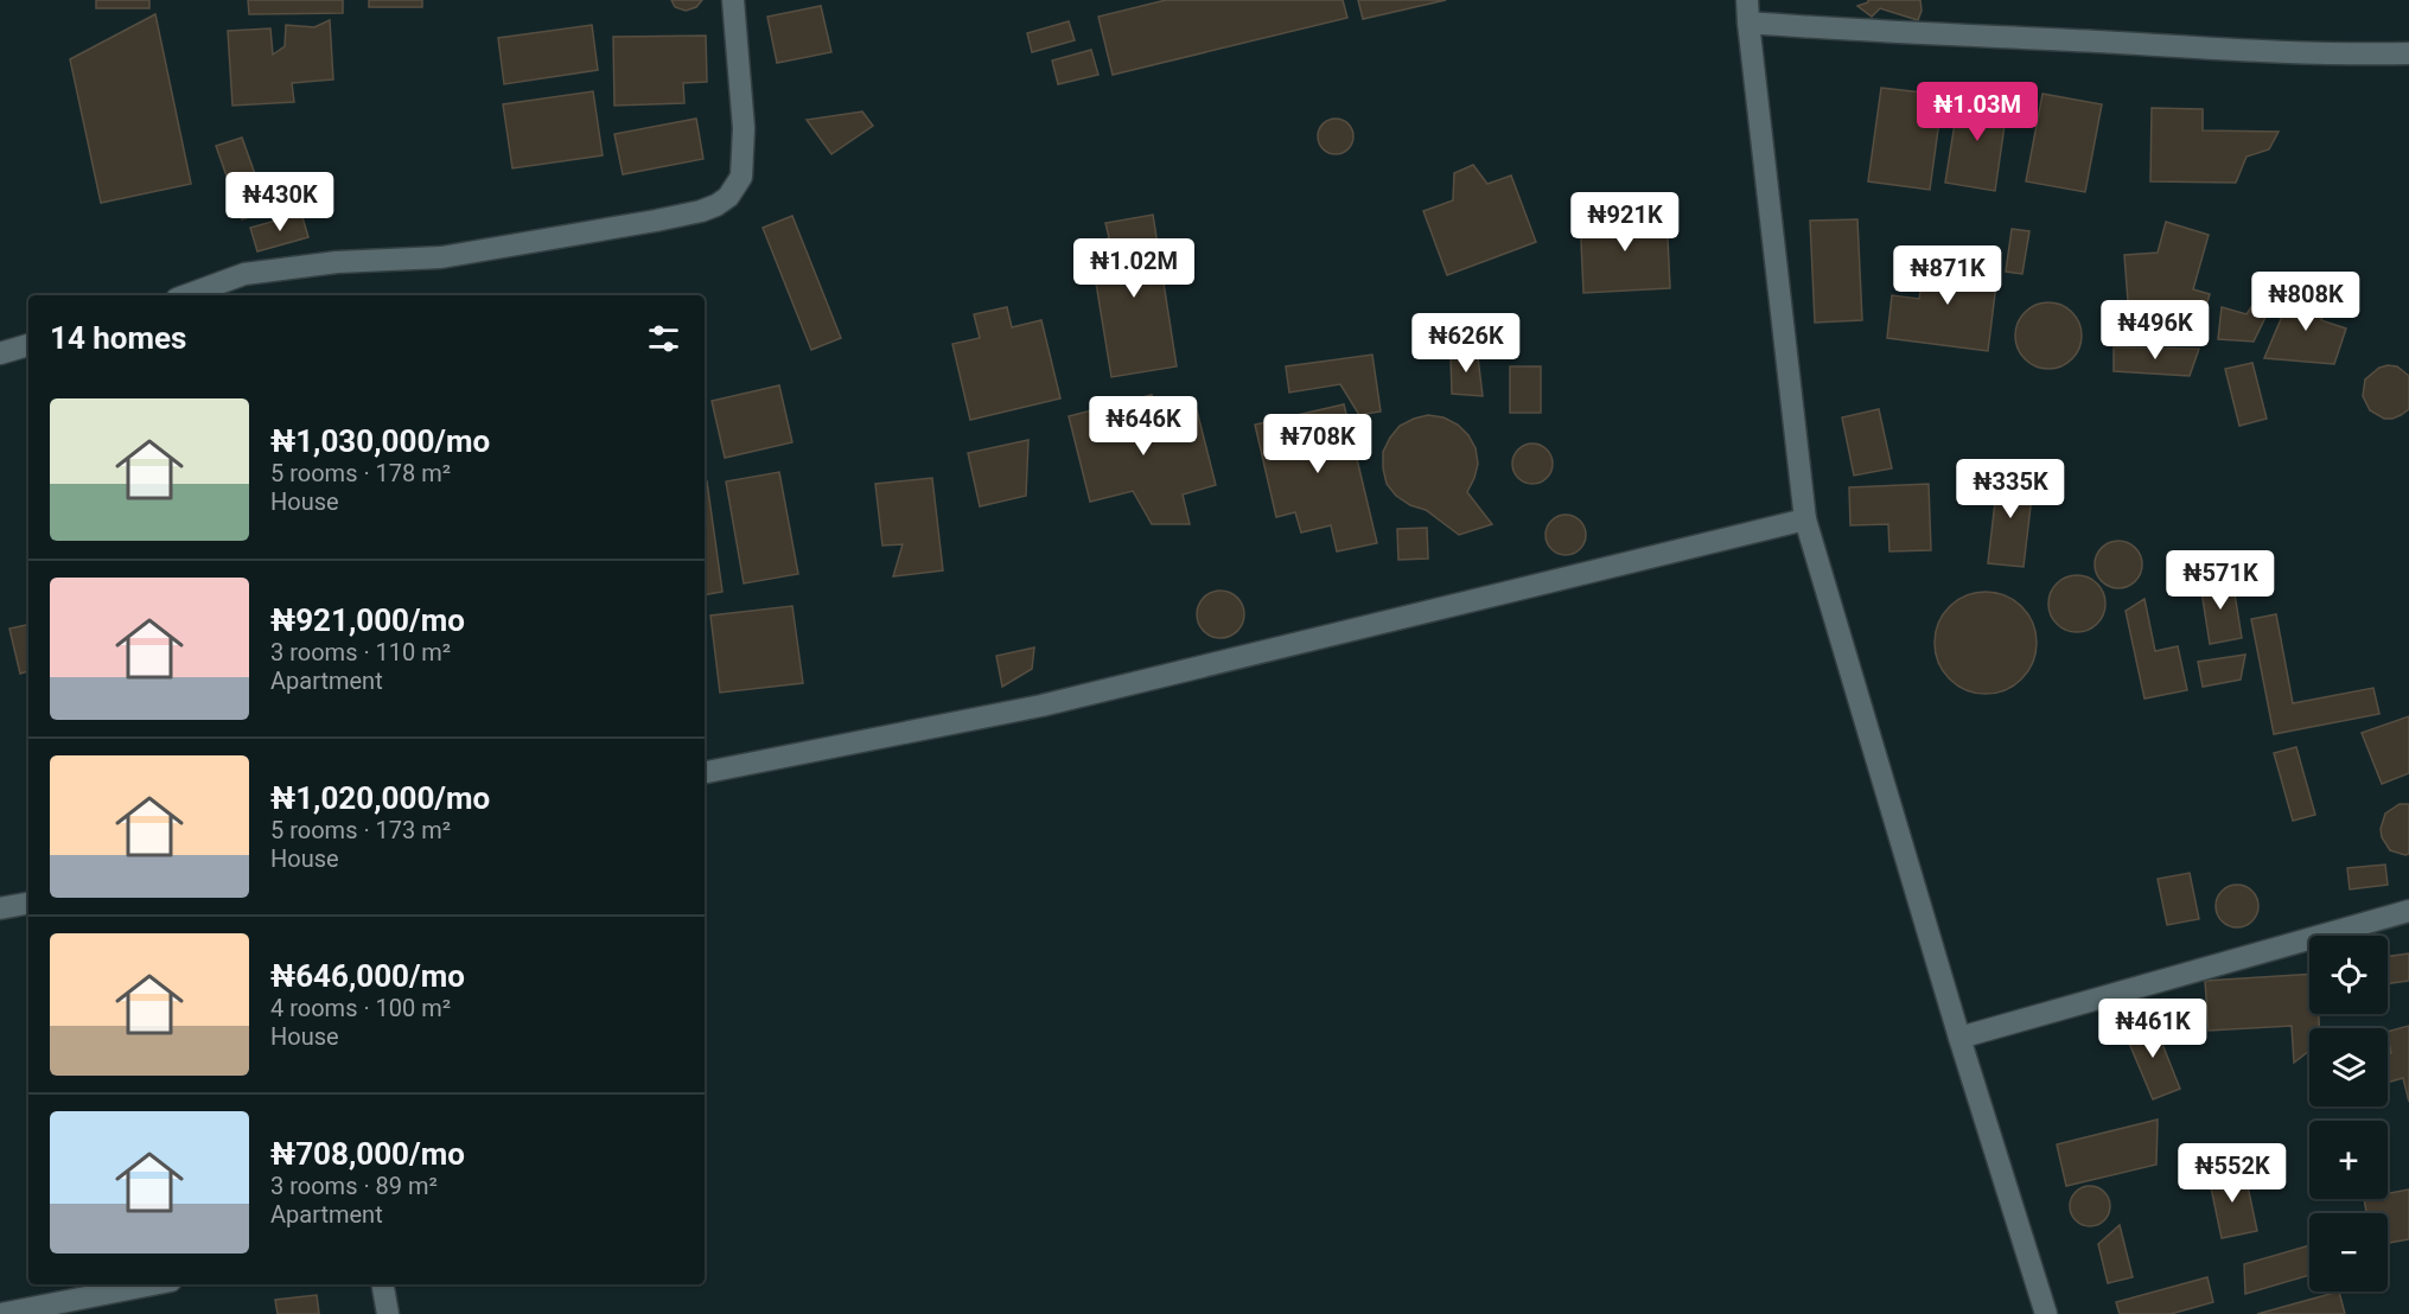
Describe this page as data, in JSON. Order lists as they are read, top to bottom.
{
  "page": {
    "price": [
      "₦1.03M",
      "₦430K",
      "₦921K",
      "₦1.02M",
      "₦871K",
      "₦808K",
      "₦496K",
      "₦626K",
      "₦646K",
      "₦708K",
      "₦335K",
      "₦571K",
      "₦461K",
      "₦552K"
    ],
    "heading": "14 homes",
    "list": [
      {
        "name": "₦1,030,000/mo",
        "note": "5 rooms · 178 m² · House"
      },
      {
        "name": "₦921,000/mo",
        "note": "3 rooms · 110 m² · Apartment"
      },
      {
        "name": "₦1,020,000/mo",
        "note": "5 rooms · 173 m² · House"
      },
      {
        "name": "₦646,000/mo",
        "note": "4 rooms · 100 m² · House"
      },
      {
        "name": "₦708,000/mo",
        "note": "3 rooms · 89 m² · Apartment"
      }
    ],
    "map_buttons": ["+", "−"]
  }
}
